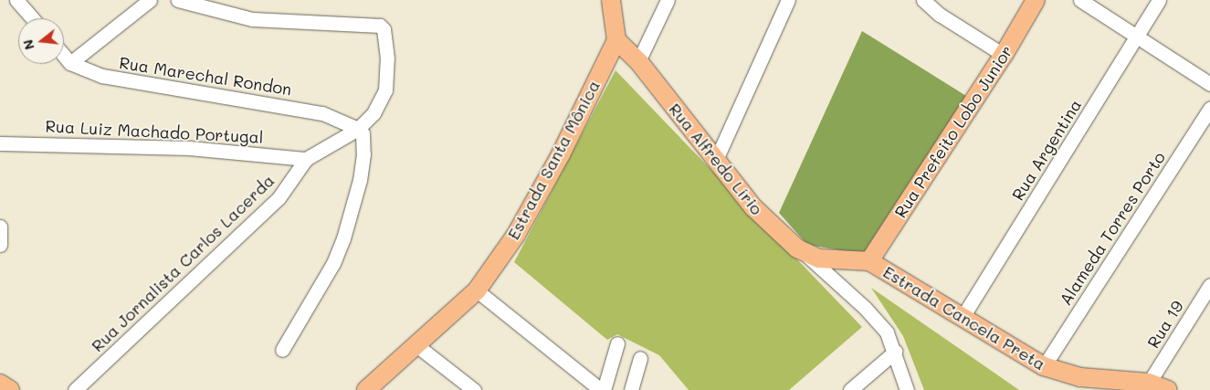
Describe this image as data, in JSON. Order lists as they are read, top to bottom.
{
  "streets": {
    "main road": [
      "Rua Prefeito Lobo Junior",
      "Rua Alfredo Lírio",
      "Estrada Santa Mônica",
      "Estrada Cancela Preta"
    ],
    "street": [
      "Rua Marechal Rondon",
      "Rua Luiz Machado Portugal",
      "Rua Argentina",
      "Alameda Torres Porto",
      "Rua Jornalista Carlos Lacerda",
      "Rua 19"
    ]
  },
  "crossings": [
    ["Rua Marechal Rondon", "Rua Jornalista Carlos Lacerda"],
    ["Rua Luiz Machado Portugal", "Rua Jornalista Carlos Lacerda"],
    ["Rua Prefeito Lobo Junior", "Estrada Cancela Preta"],
    ["Rua Argentina", "Estrada Cancela Preta"],
    ["Rua Alfredo Lírio", "Estrada Santa Mônica"],
    ["Alameda Torres Porto", "Estrada Cancela Preta"],
    ["Estrada Cancela Preta", "Rua 19"]
  ],
  "north": "left"
}
